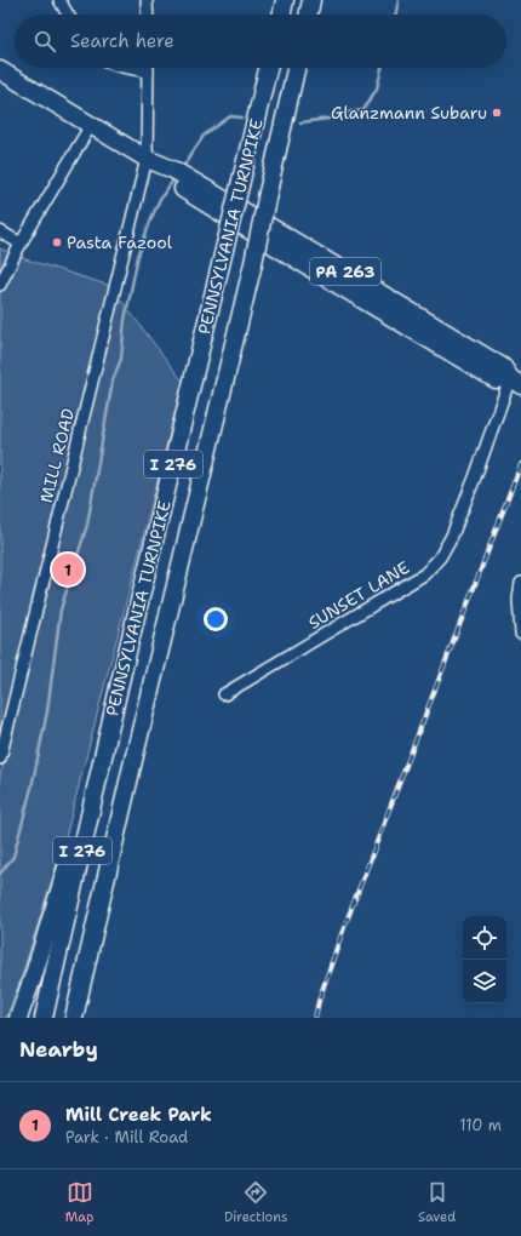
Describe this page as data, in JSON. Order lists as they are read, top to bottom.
{
  "streets": {
    "highway": ["PENNSYLVANIA TURNPIKE", "PA 263", "I 276"],
    "street": ["MILL ROAD", "SUNSET LANE"]
  },
  "crossings": [
    ["PA 263", "MILL ROAD"],
    ["PA 263", "SUNSET LANE"]
  ],
  "places": ["Glanzmann Subaru", "Pasta Fazool"],
  "page": {
    "search": "Search here",
    "pins": "1",
    "heading": "Nearby",
    "list": [
      {
        "mark": "1",
        "name": "Mill Creek Park",
        "note": "Park · Mill Road",
        "value": "110 m"
      }
    ],
    "nav": ["Map", "Directions", "Saved"]
  }
}
